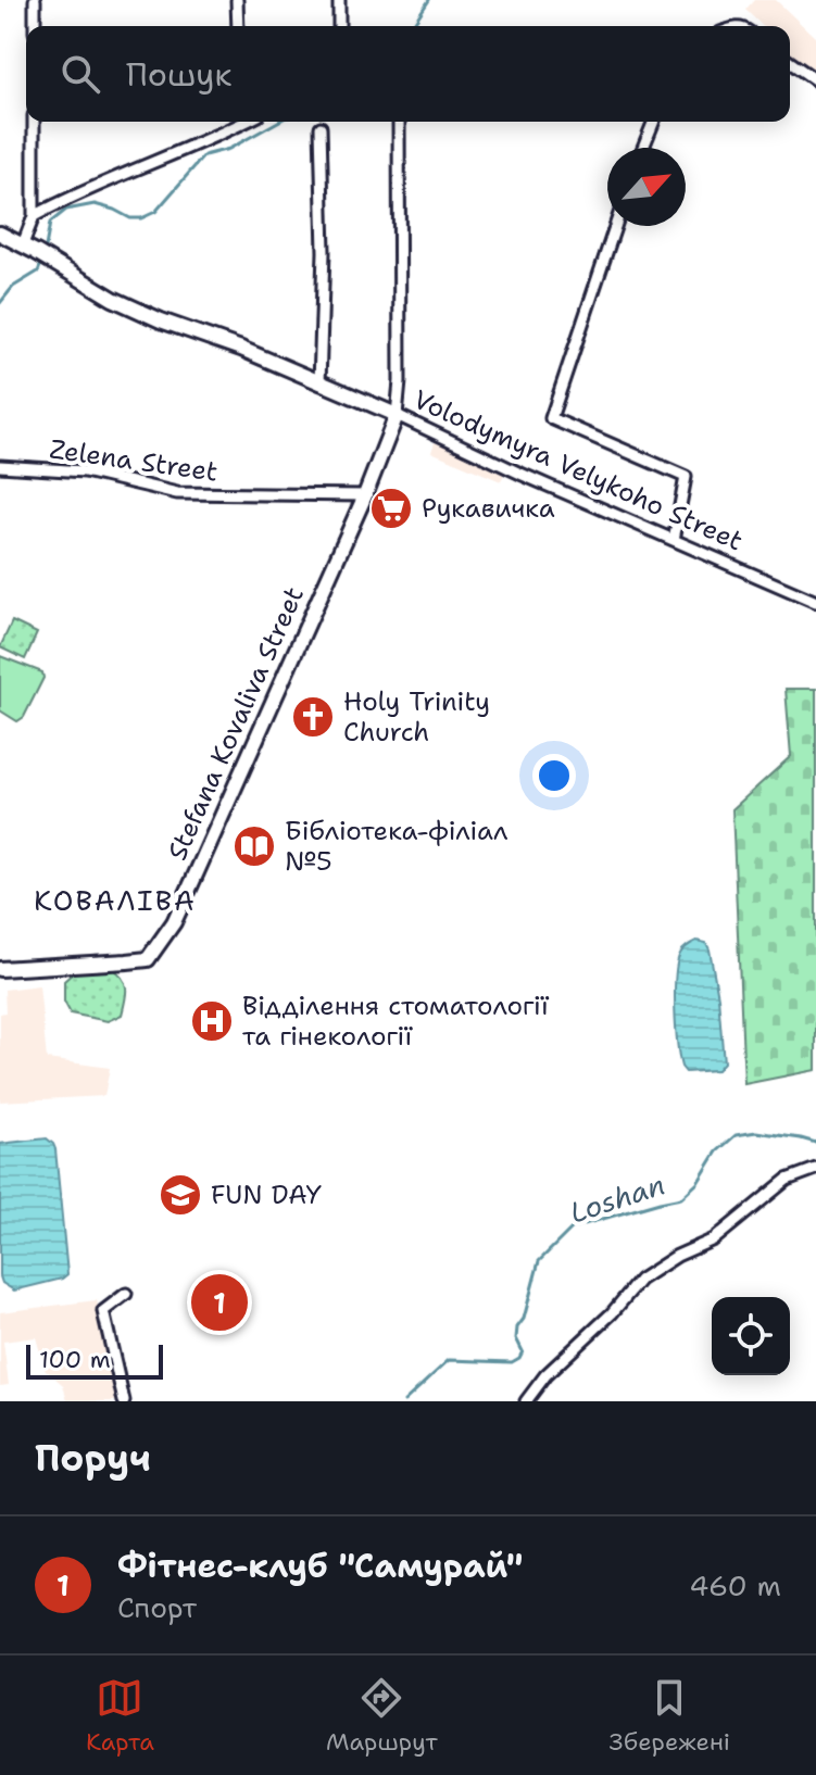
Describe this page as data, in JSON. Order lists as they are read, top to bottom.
{
  "streets": {
    "street": ["Zelena Street", "Volodymyra Velykoho Street", "Stefana Kovaliva Street"]
  },
  "crossings": [
    ["Zelena Street", "Stefana Kovaliva Street"],
    ["Volodymyra Velykoho Street", "Stefana Kovaliva Street"]
  ],
  "districts": ["КОВАЛІВА"],
  "water": ["Loshan"],
  "places": {
    "supermarket": ["Рукавичка"],
    "church": ["Holy Trinity Church"],
    "library": ["Бібліотека-філіал №5"],
    "hospital": ["Відділення стоматології та гінекології"],
    "school or university": ["FUN DAY"]
  },
  "scale_bar": "100 m",
  "north": "top right",
  "page": {
    "search": "Пошук",
    "pins": "1",
    "scale": "100 m",
    "heading": "Поруч",
    "list": [
      {
        "mark": "1",
        "name": "Фітнес-клуб \"Самурай\"",
        "note": "Спорт",
        "value": "460 m"
      }
    ],
    "nav": ["Карта", "Маршрут", "Збережені"]
  }
}
